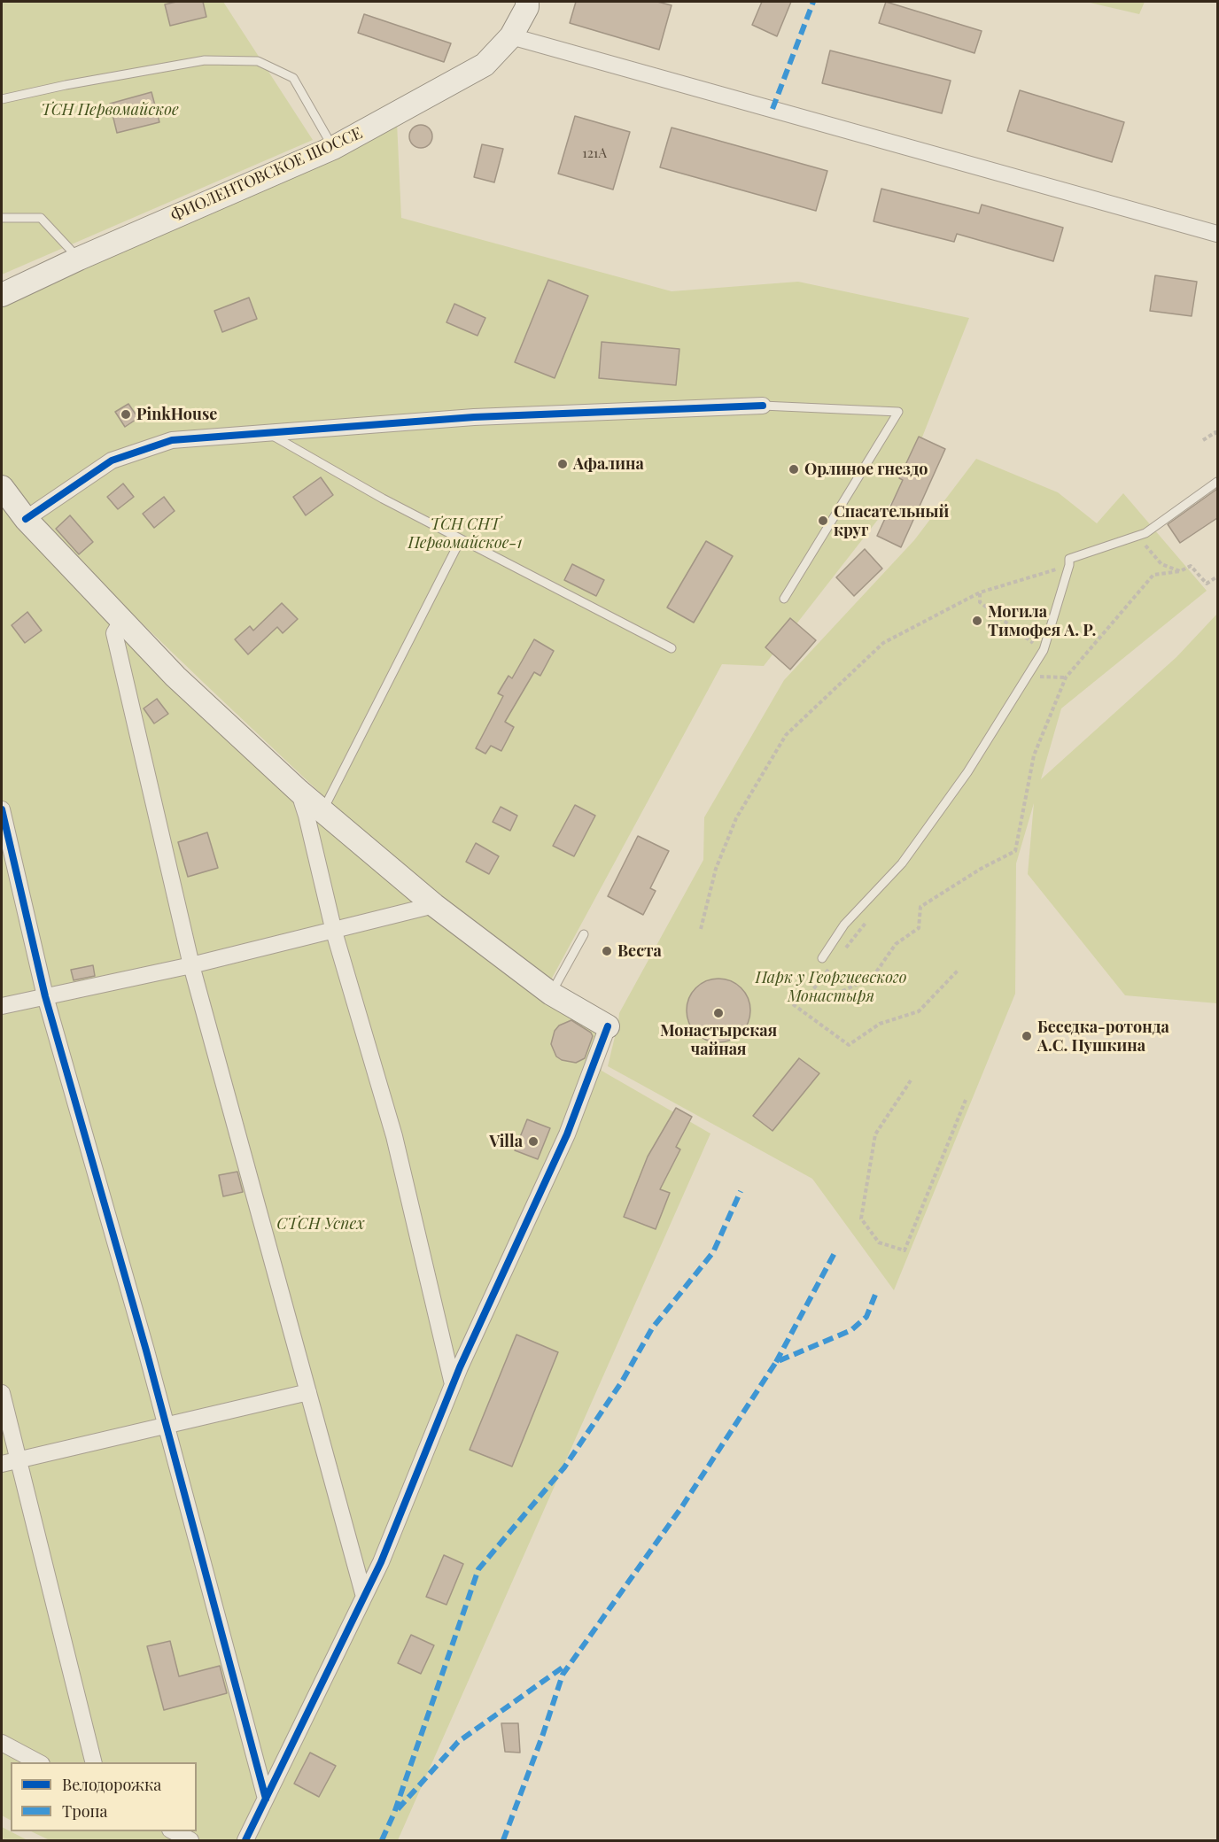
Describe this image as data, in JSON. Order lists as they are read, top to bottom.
{
  "streets": {
    "main road": ["ФИОЛЕНТОВСКОЕ ШОССЕ"]
  },
  "parks": [
    "ТСН Первомайское",
    "ТСН СНТ Первомайское-1",
    "Парк у Георгиевского Монастыря",
    "СТСН Успех"
  ],
  "places": [
    "PinkHouse",
    "Афалина",
    "Орлиное гнездо",
    "Спасательный круг",
    "Могила Тимофея А. Р.",
    "Веста",
    "Монастырская чайная",
    "Беседка-ротонда А.С. Пушкина",
    "Villa"
  ],
  "house_numbers": ["121А"],
  "legend": ["Велодорожка", "Тропа"]
}
